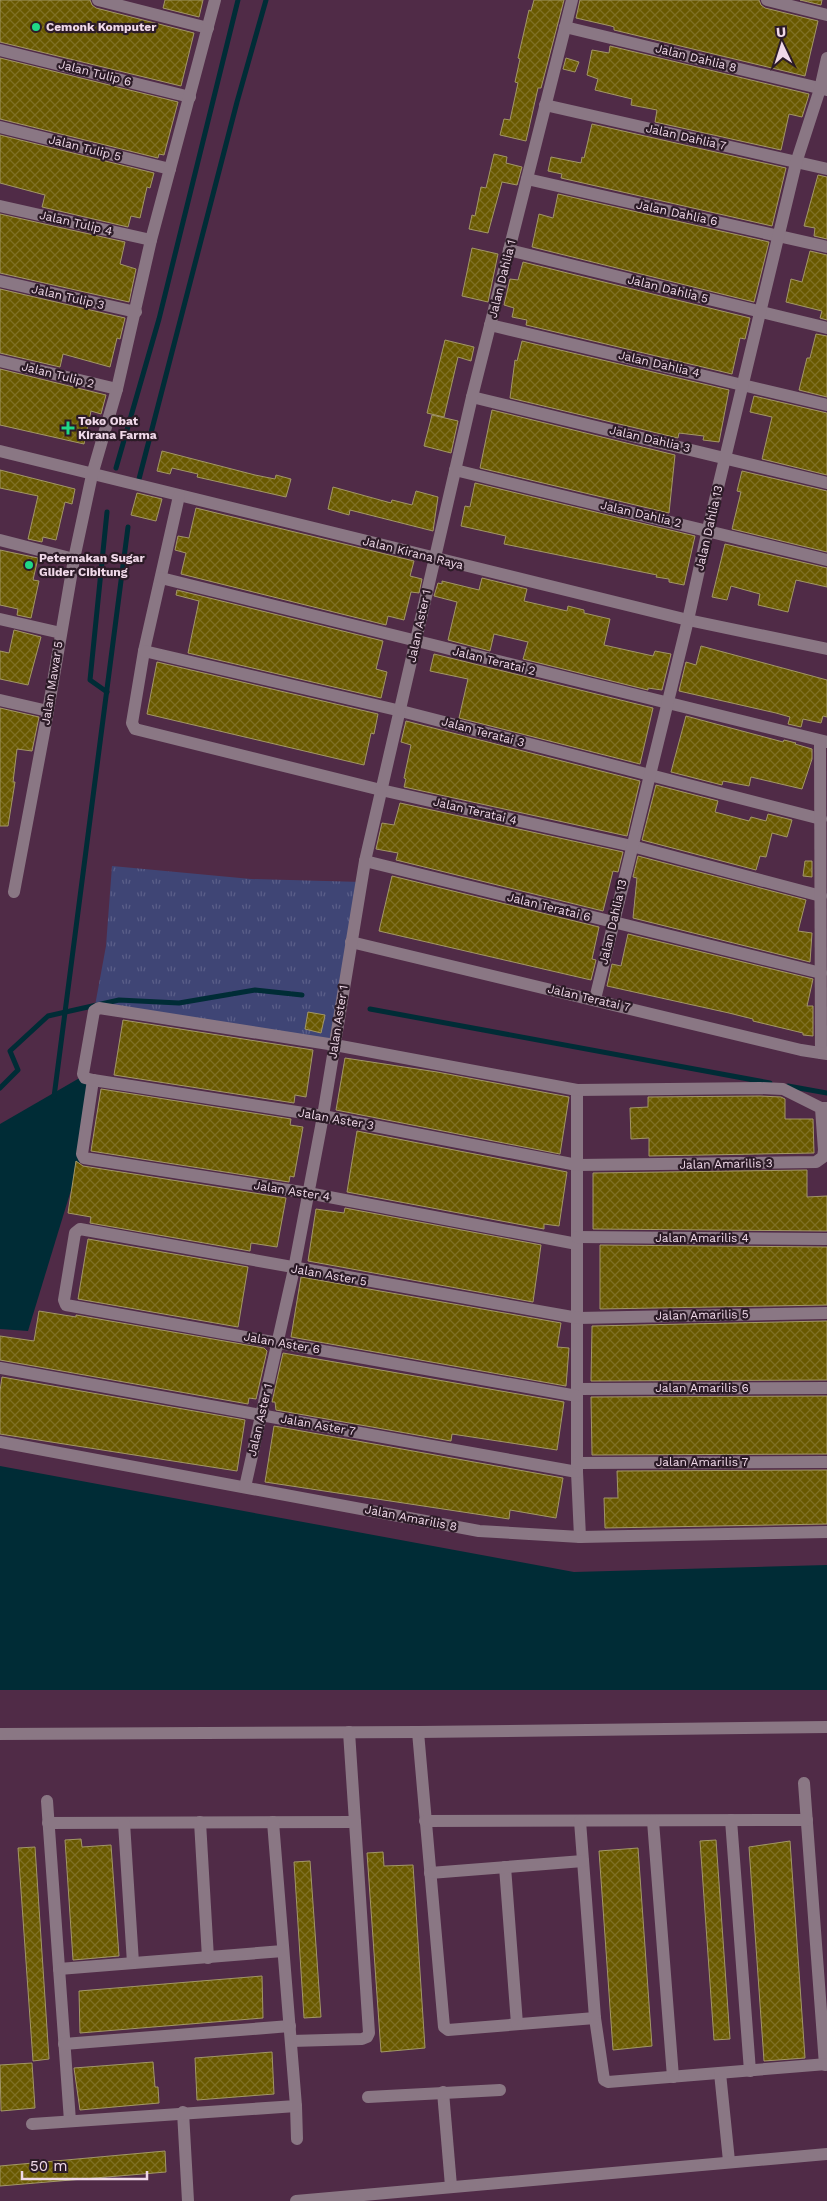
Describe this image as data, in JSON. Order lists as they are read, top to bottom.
{
  "streets": {
    "street": [
      "Jalan Dahlia 8",
      "Jalan Tulip 6",
      "Jalan Dahlia 7",
      "Jalan Tulip 5",
      "Jalan Dahlia 6",
      "Jalan Tulip 4",
      "Jalan Dahlia 1",
      "Jalan Dahlia 5",
      "Jalan Tulip 3",
      "Jalan Dahlia 4",
      "Jalan Tulip 2",
      "Jalan Dahlia 3",
      "Jalan Dahlia 2",
      "Jalan Dahlia 13",
      "Jalan Kirana Raya",
      "Jalan Aster 1",
      "Jalan Teratai 2",
      "Jalan Mawar 5",
      "Jalan Teratai 3",
      "Jalan Teratai 4",
      "Jalan Teratai 6",
      "Jalan Teratai 7",
      "Jalan Aster 3",
      "Jalan Amarilis 3",
      "Jalan Aster 4",
      "Jalan Amarilis 4",
      "Jalan Aster 5",
      "Jalan Amarilis 5",
      "Jalan Aster 6",
      "Jalan Amarilis 6",
      "Jalan Aster 7",
      "Jalan Amarilis 7",
      "Jalan Amarilis 8"
    ]
  },
  "crossings": [
    ["Jalan Dahlia 8", "Jalan Dahlia 1"],
    ["Jalan Dahlia 8", "Jalan Dahlia 13"],
    ["Jalan Tulip 6", "Jalan Mawar 5"],
    ["Jalan Dahlia 7", "Jalan Dahlia 1"],
    ["Jalan Dahlia 7", "Jalan Dahlia 13"],
    ["Jalan Tulip 5", "Jalan Mawar 5"],
    ["Jalan Dahlia 6", "Jalan Dahlia 1"],
    ["Jalan Dahlia 6", "Jalan Dahlia 13"],
    ["Jalan Tulip 4", "Jalan Mawar 5"],
    ["Jalan Dahlia 1", "Jalan Dahlia 5"],
    ["Jalan Dahlia 1", "Jalan Dahlia 4"],
    ["Jalan Dahlia 1", "Jalan Dahlia 3"],
    ["Jalan Dahlia 1", "Jalan Dahlia 2"],
    ["Jalan Dahlia 1", "Jalan Kirana Raya"],
    ["Jalan Dahlia 1", "Jalan Aster 1"],
    ["Jalan Dahlia 5", "Jalan Dahlia 13"],
    ["Jalan Tulip 3", "Jalan Mawar 5"],
    ["Jalan Dahlia 4", "Jalan Dahlia 13"],
    ["Jalan Tulip 2", "Jalan Mawar 5"],
    ["Jalan Dahlia 3", "Jalan Dahlia 13"],
    ["Jalan Dahlia 2", "Jalan Dahlia 13"],
    ["Jalan Dahlia 13", "Jalan Kirana Raya"],
    ["Jalan Dahlia 13", "Jalan Teratai 2"],
    ["Jalan Dahlia 13", "Jalan Teratai 3"],
    ["Jalan Dahlia 13", "Jalan Teratai 4"],
    ["Jalan Dahlia 13", "Jalan Teratai 6"],
    ["Jalan Dahlia 13", "Jalan Teratai 7"],
    ["Jalan Kirana Raya", "Jalan Aster 1"],
    ["Jalan Kirana Raya", "Jalan Mawar 5"],
    ["Jalan Aster 1", "Jalan Teratai 2"],
    ["Jalan Aster 1", "Jalan Teratai 3"],
    ["Jalan Aster 1", "Jalan Teratai 4"],
    ["Jalan Aster 1", "Jalan Teratai 6"],
    ["Jalan Aster 1", "Jalan Teratai 7"],
    ["Jalan Aster 1", "Jalan Aster 3"],
    ["Jalan Aster 1", "Jalan Aster 4"],
    ["Jalan Aster 1", "Jalan Aster 5"],
    ["Jalan Aster 1", "Jalan Aster 6"],
    ["Jalan Aster 1", "Jalan Aster 7"],
    ["Jalan Aster 1", "Jalan Amarilis 8"],
    ["Jalan Teratai 3", "Jalan Teratai 4"],
    ["Jalan Aster 3", "Jalan Amarilis 3"],
    ["Jalan Aster 3", "Jalan Aster 4"],
    ["Jalan Aster 4", "Jalan Amarilis 4"],
    ["Jalan Aster 5", "Jalan Amarilis 5"],
    ["Jalan Aster 5", "Jalan Aster 6"],
    ["Jalan Aster 6", "Jalan Amarilis 6"],
    ["Jalan Aster 7", "Jalan Amarilis 7"]
  ],
  "places": {
    "other": ["Cemonk Komputer", "Peternakan Sugar Glider Cibitung"],
    "health": ["Toko Obat Kirana Farma"]
  },
  "scale_bar": "50 m",
  "north": "top"
}
